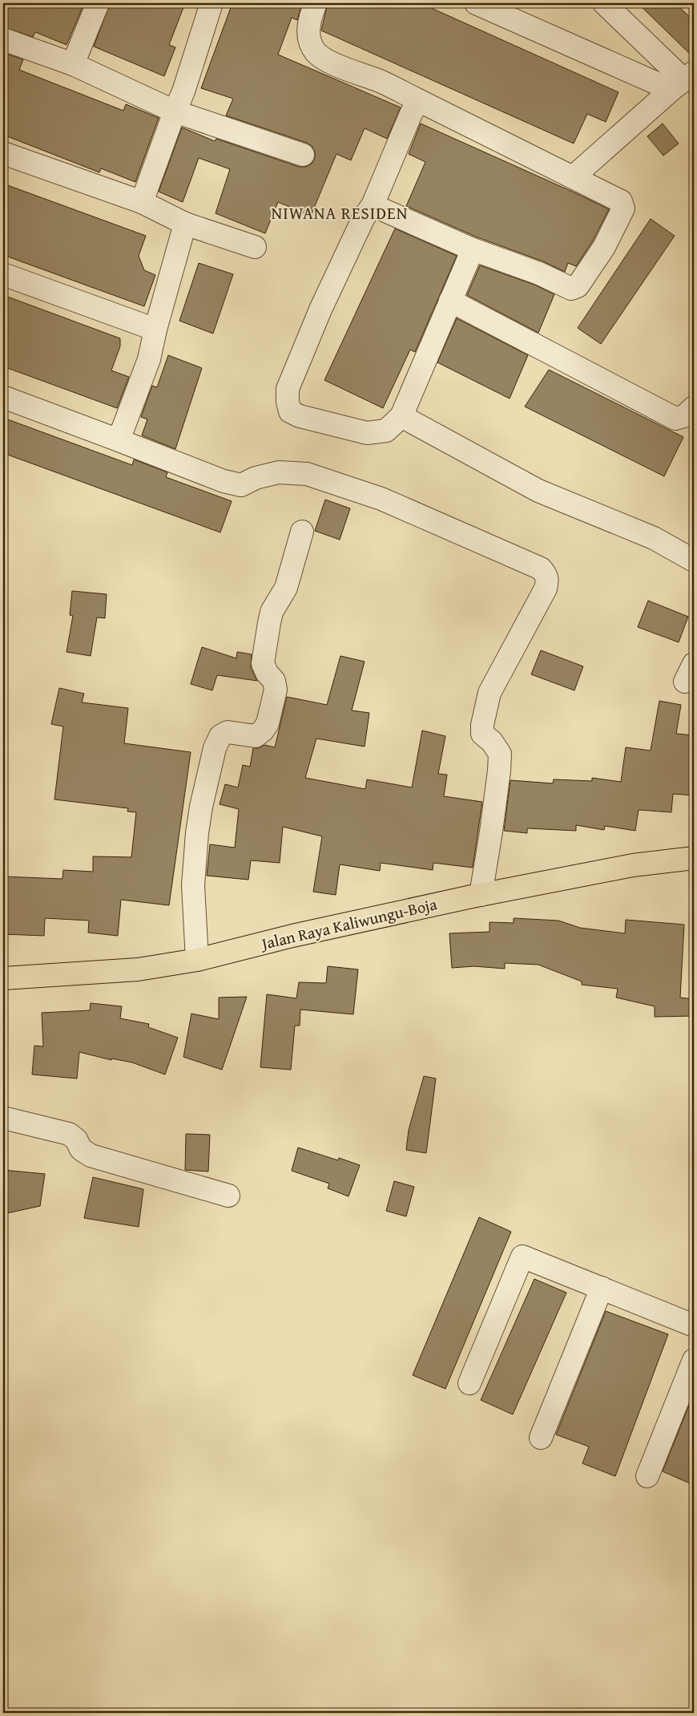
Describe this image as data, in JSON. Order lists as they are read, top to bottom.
{
  "streets": {
    "main road": ["Jalan Raya Kaliwungu-Boja"]
  },
  "districts": ["NIWANA RESIDEN"]
}
